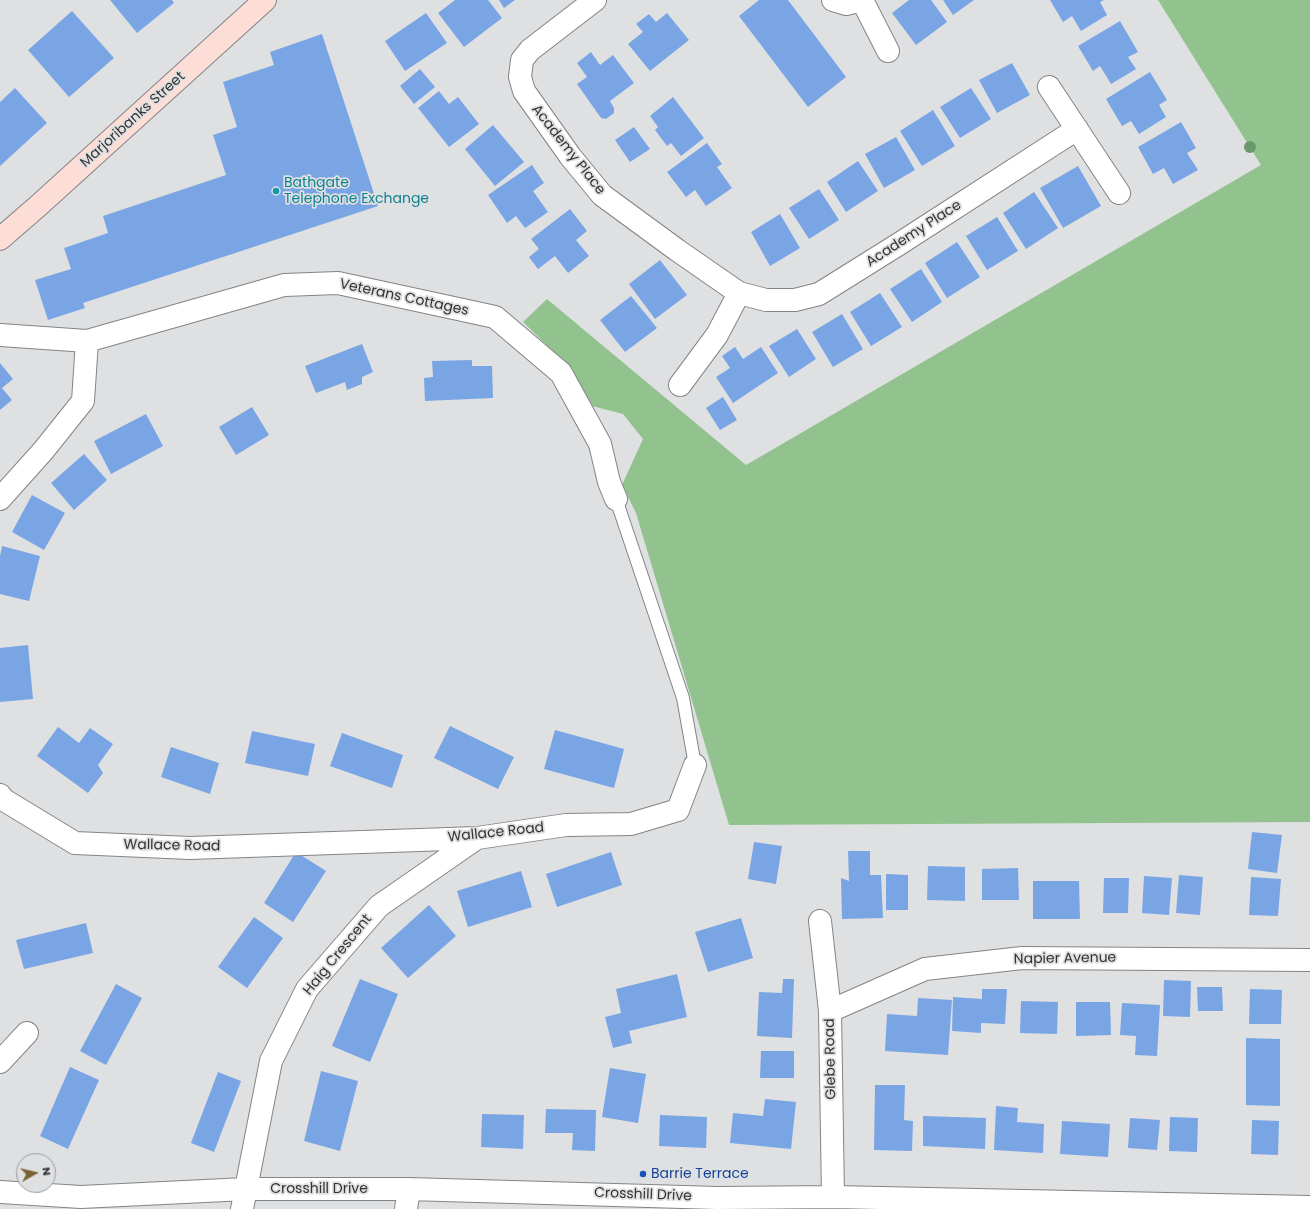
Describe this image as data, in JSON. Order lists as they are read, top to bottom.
{
  "streets": {
    "main road": ["Marjoribanks Street"],
    "street": [
      "Academy Place",
      "Veterans Cottages",
      "Wallace Road",
      "Haig Crescent",
      "Napier Avenue",
      "Glebe Road",
      "Crosshill Drive"
    ]
  },
  "crossings": [
    ["Veterans Cottages", "Wallace Road"],
    ["Wallace Road", "Haig Crescent"],
    ["Haig Crescent", "Crosshill Drive"],
    ["Napier Avenue", "Glebe Road"],
    ["Glebe Road", "Crosshill Drive"]
  ],
  "places": ["Bathgate Telephone Exchange", "Barrie Terrace"],
  "north": "right"
}
